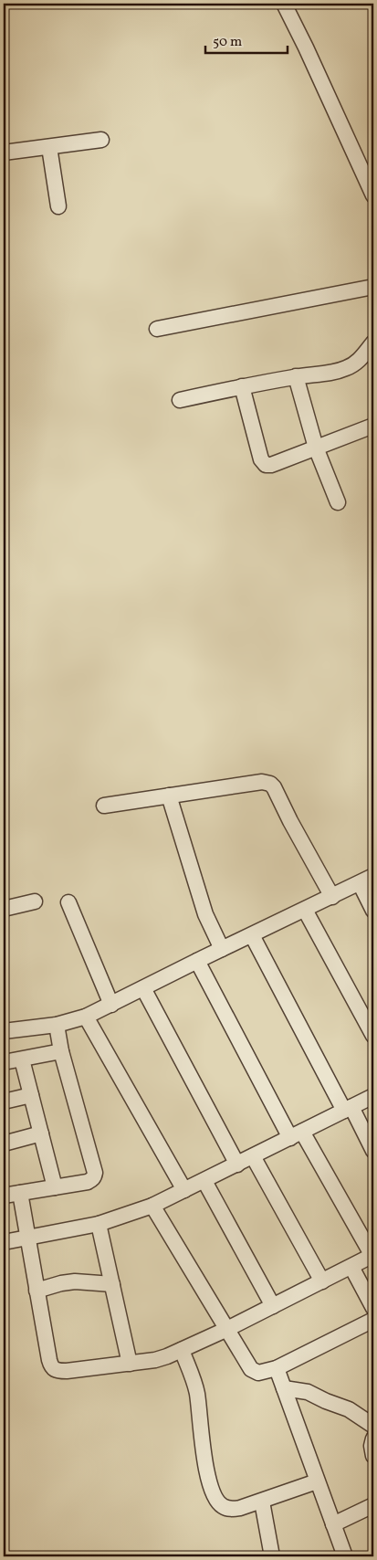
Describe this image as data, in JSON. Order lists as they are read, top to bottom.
{
  "scale_bar": "50 m"
}
